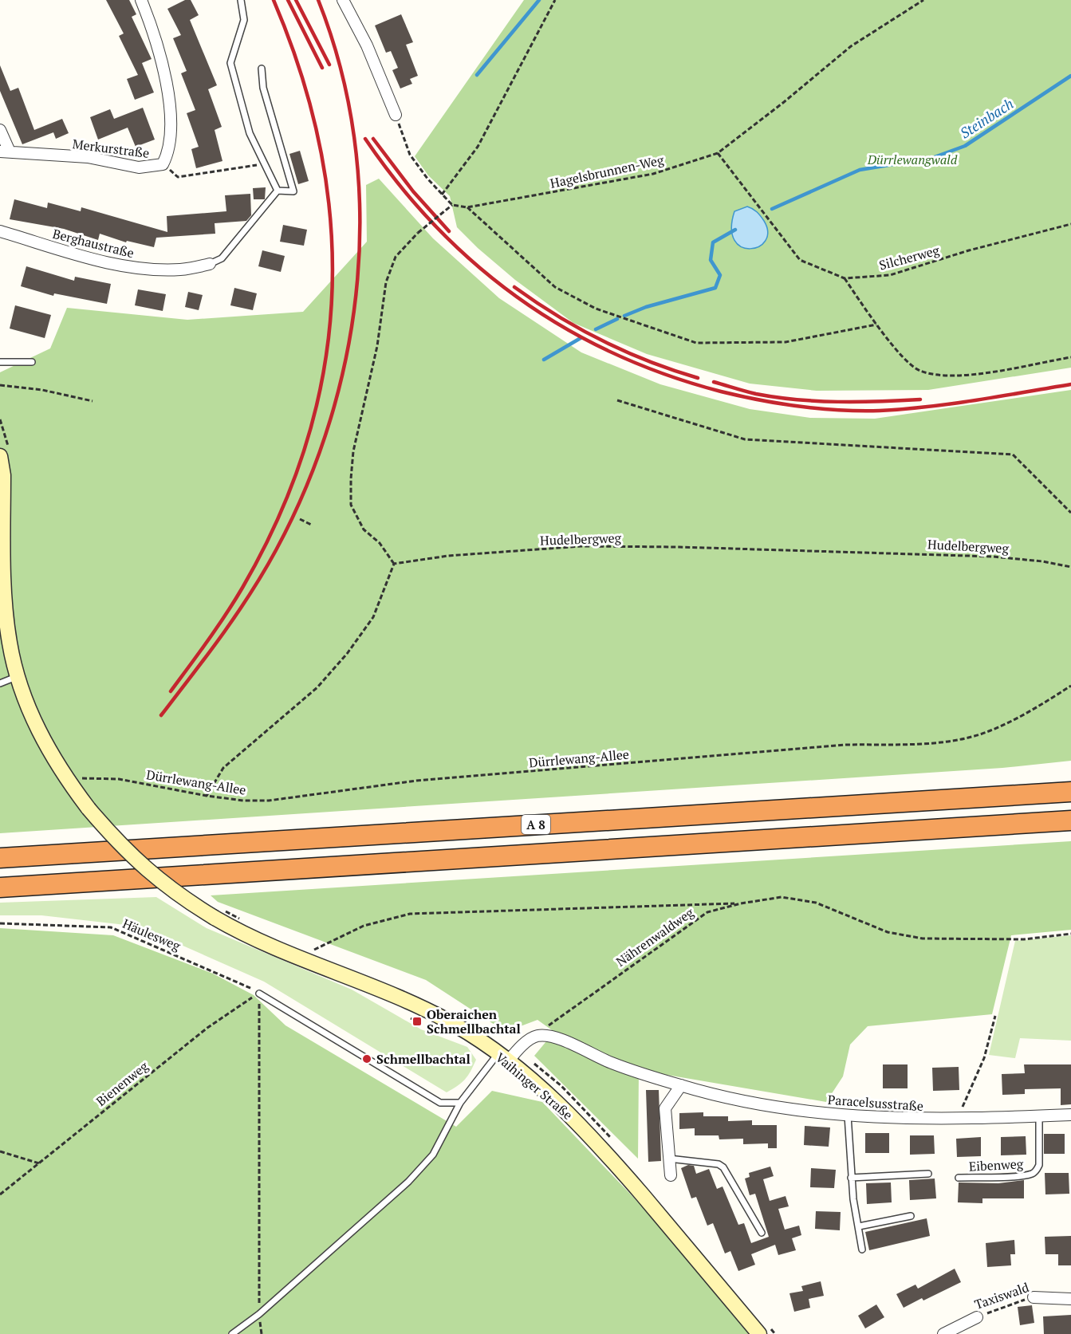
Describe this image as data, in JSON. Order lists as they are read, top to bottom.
{
  "streets": {
    "highway": ["A 8"],
    "main road": ["Vaihinger Straße"],
    "street": [
      "Merkurstraße",
      "Berghaustraße",
      "Paracelsusstraße",
      "Taxiswald"
    ],
    "lane": ["Eibenweg"],
    "path": [
      "Hagelsbrunnen-Weg",
      "Silcherweg",
      "Hudelbergweg",
      "Dürrlewang-Allee",
      "Häulesweg",
      "Nährenwaldweg",
      "Bienenweg"
    ]
  },
  "crossings": [
    ["Hagelsbrunnen-Weg", "Silcherweg"],
    ["Häulesweg", "Bienenweg"],
    ["Nährenwaldweg", "Paracelsusstraße"],
    ["Paracelsusstraße", "Eibenweg"]
  ],
  "water": ["Steinbach"],
  "parks": ["Dürrlewangwald"],
  "places": {
    "transit": ["Oberaichen Schmellbachtal"],
    "other": ["Schmellbachtal"]
  }
}
